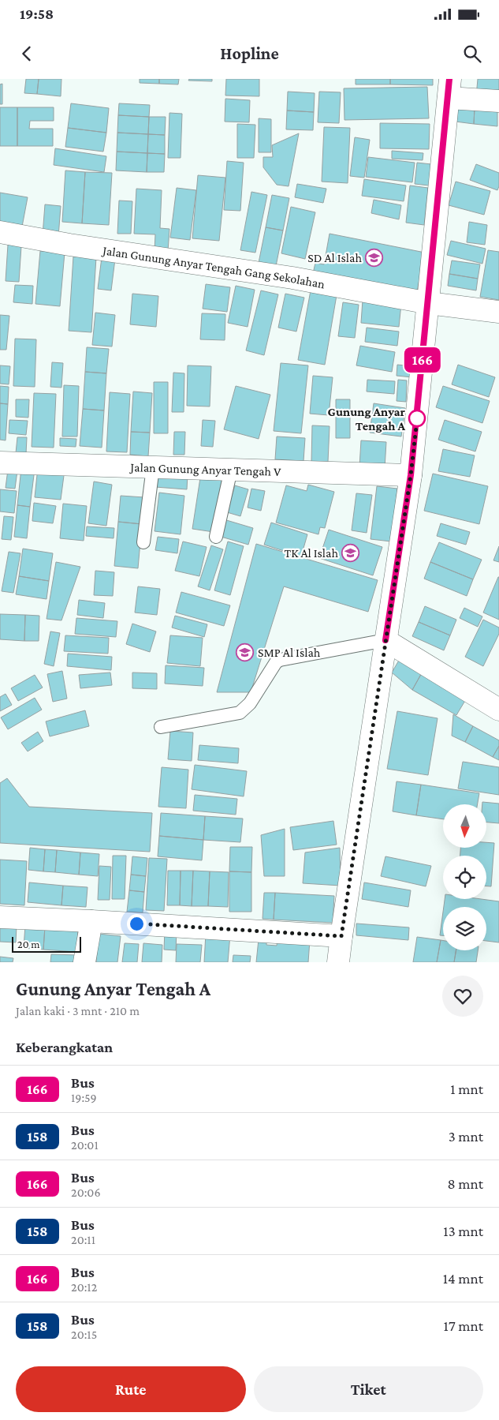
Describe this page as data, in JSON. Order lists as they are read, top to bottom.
{
  "streets": {
    "street": ["Jalan Gunung Anyar Tengah Gang Sekolahan", "Jalan Gunung Anyar Tengah V"]
  },
  "places": {
    "school or university": ["SD Al Islah", "TK Al Islah", "SMP Al Islah"],
    "other": ["Gunung Anyar Tengah A"]
  },
  "lines": ["bus line 166"],
  "scale_bar": "20 m",
  "north": "bottom",
  "page": {
    "status": "19:58",
    "header": "Hopline",
    "on_map": "166",
    "scale": "20 m",
    "heading": [
      ["Gunung Anyar Tengah A", "Jalan kaki · 3 mnt · 210 m"],
      "Keberangkatan"
    ],
    "list": [
      {
        "mark": "166",
        "name": "Bus",
        "note": "19:59",
        "value": "1 mnt"
      },
      {
        "mark": "158",
        "name": "Bus",
        "note": "20:01",
        "value": "3 mnt"
      },
      {
        "mark": "166",
        "name": "Bus",
        "note": "20:06",
        "value": "8 mnt"
      },
      {
        "mark": "158",
        "name": "Bus",
        "note": "20:11",
        "value": "13 mnt"
      },
      {
        "mark": "166",
        "name": "Bus",
        "note": "20:12",
        "value": "14 mnt"
      },
      {
        "mark": "158",
        "name": "Bus",
        "note": "20:15",
        "value": "17 mnt"
      }
    ],
    "buttons": ["Rute", "Tiket"]
  }
}
